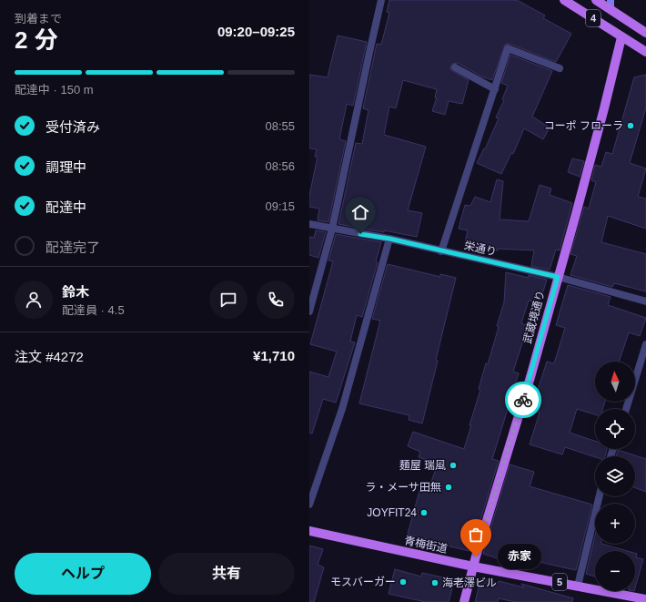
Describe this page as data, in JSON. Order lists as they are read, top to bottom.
{
  "streets": {
    "main road": [
      "4",
      "武蔵境通り",
      "青梅街道",
      "5"
    ],
    "street": ["栄通り"]
  },
  "crossings": [
    ["4", "武蔵境通り"],
    ["栄通り", "武蔵境通り"],
    ["武蔵境通り", "青梅街道"]
  ],
  "places": [
    "コーポ フローラ",
    "麺屋 瑞風",
    "ラ・メーサ田無",
    "JOYFIT24",
    "赤家",
    "モスバーガー",
    "海老澤ビル"
  ],
  "north": "top",
  "page": {
    "heading": ["2 分", "到着まで", "09:20–09:25"],
    "panel": [
      "鈴木",
      "配達員 · 4.5",
      "注文 #4272",
      "¥1,710"
    ],
    "bar": "配達中 · 150 m",
    "list": [
      ["受付済み", "08:55"],
      ["調理中", "08:56"],
      ["配達中", "09:15"],
      "配達完了"
    ],
    "map_buttons": ["+", "−"],
    "bubble": "赤家",
    "buttons": ["ヘルプ", "共有"]
  }
}
